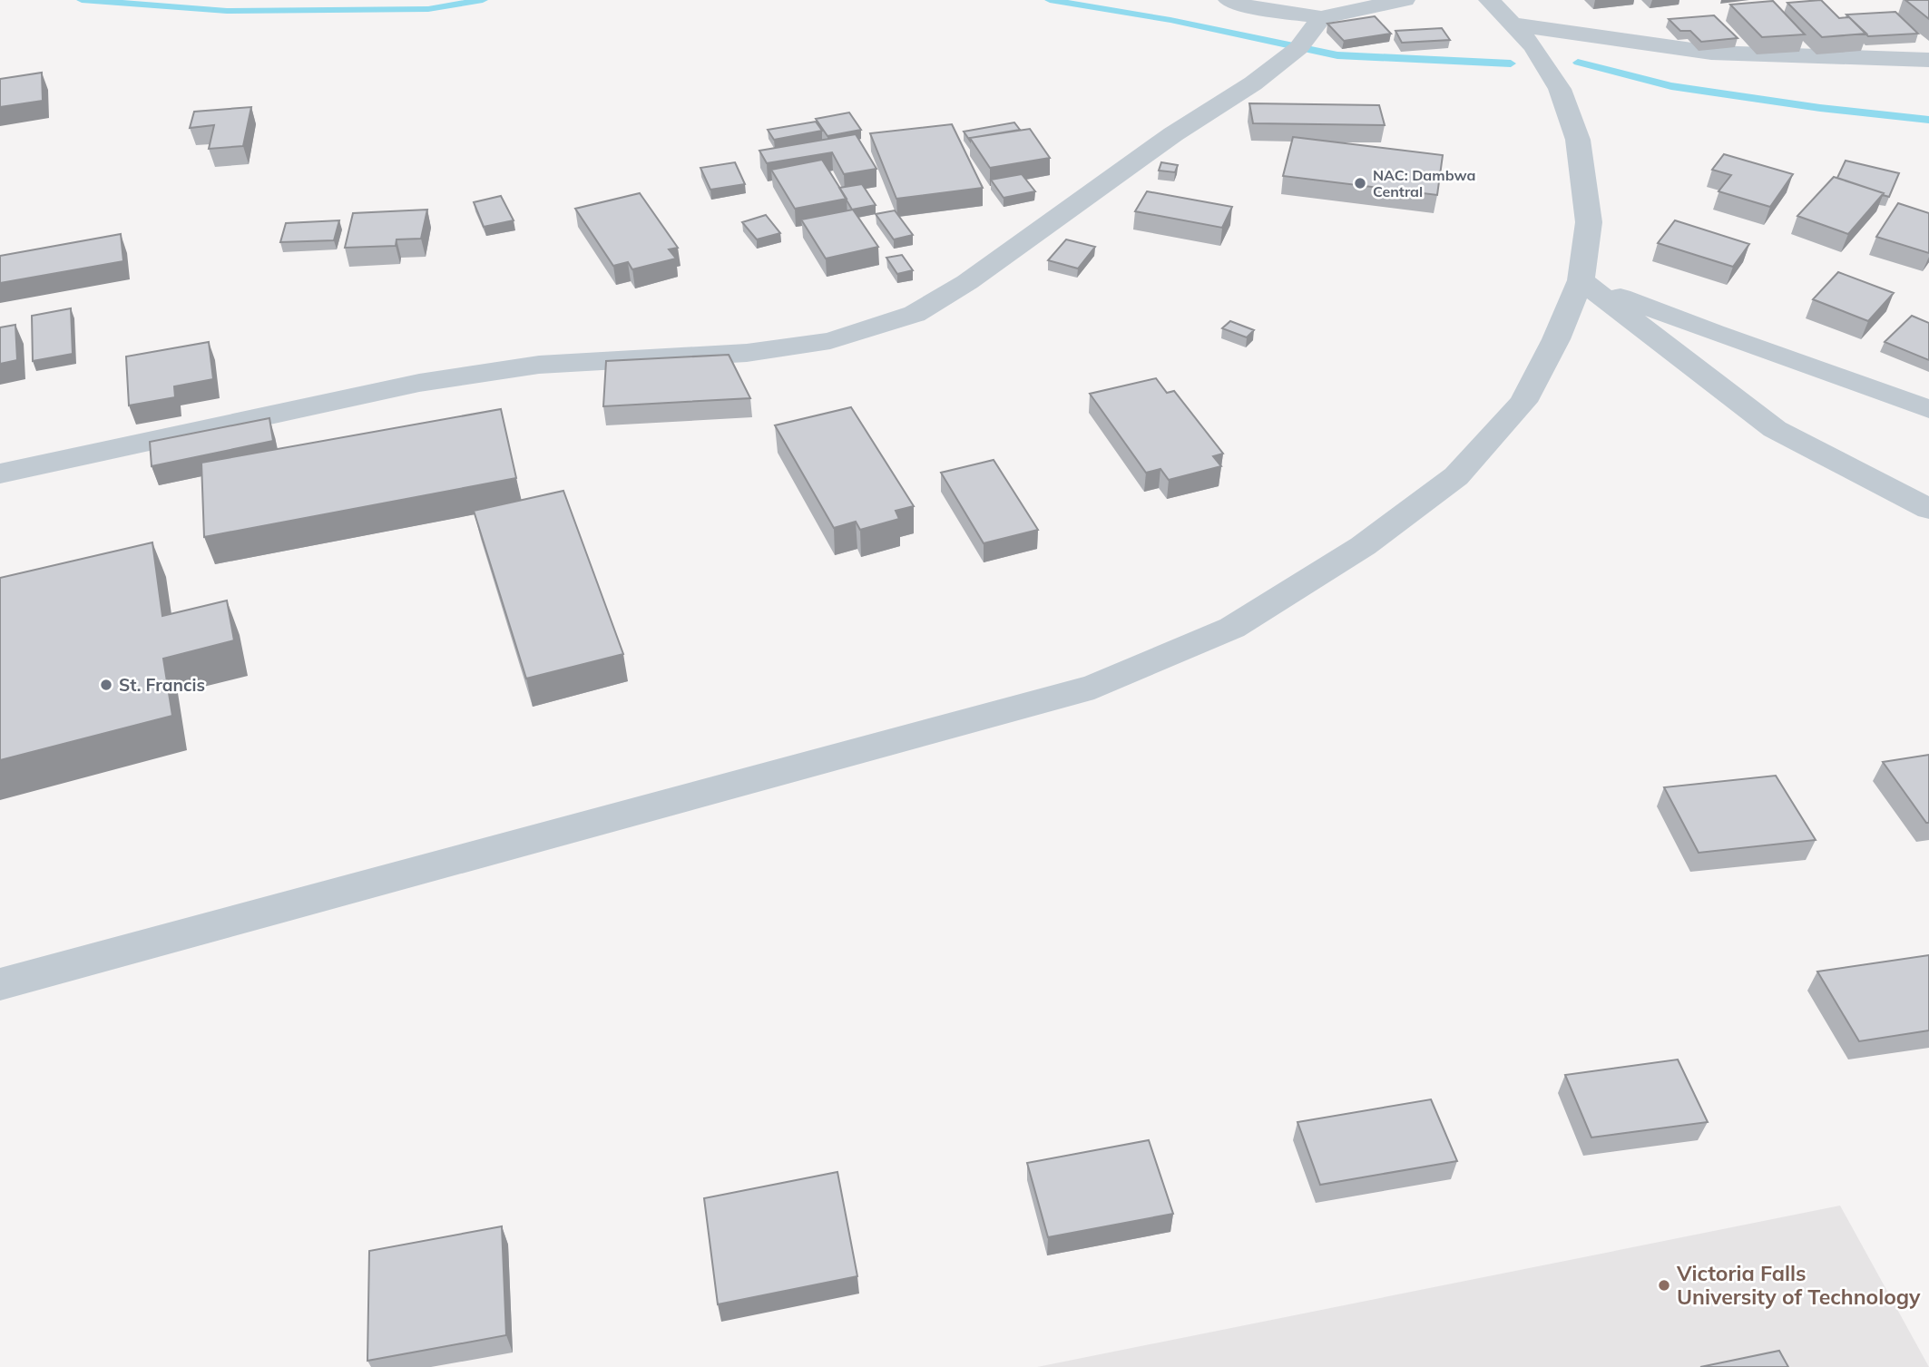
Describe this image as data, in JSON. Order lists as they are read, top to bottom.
{
  "places": ["NAC: Dambwa Central", "St. Francis", "Victoria Falls University of Technology"]
}
